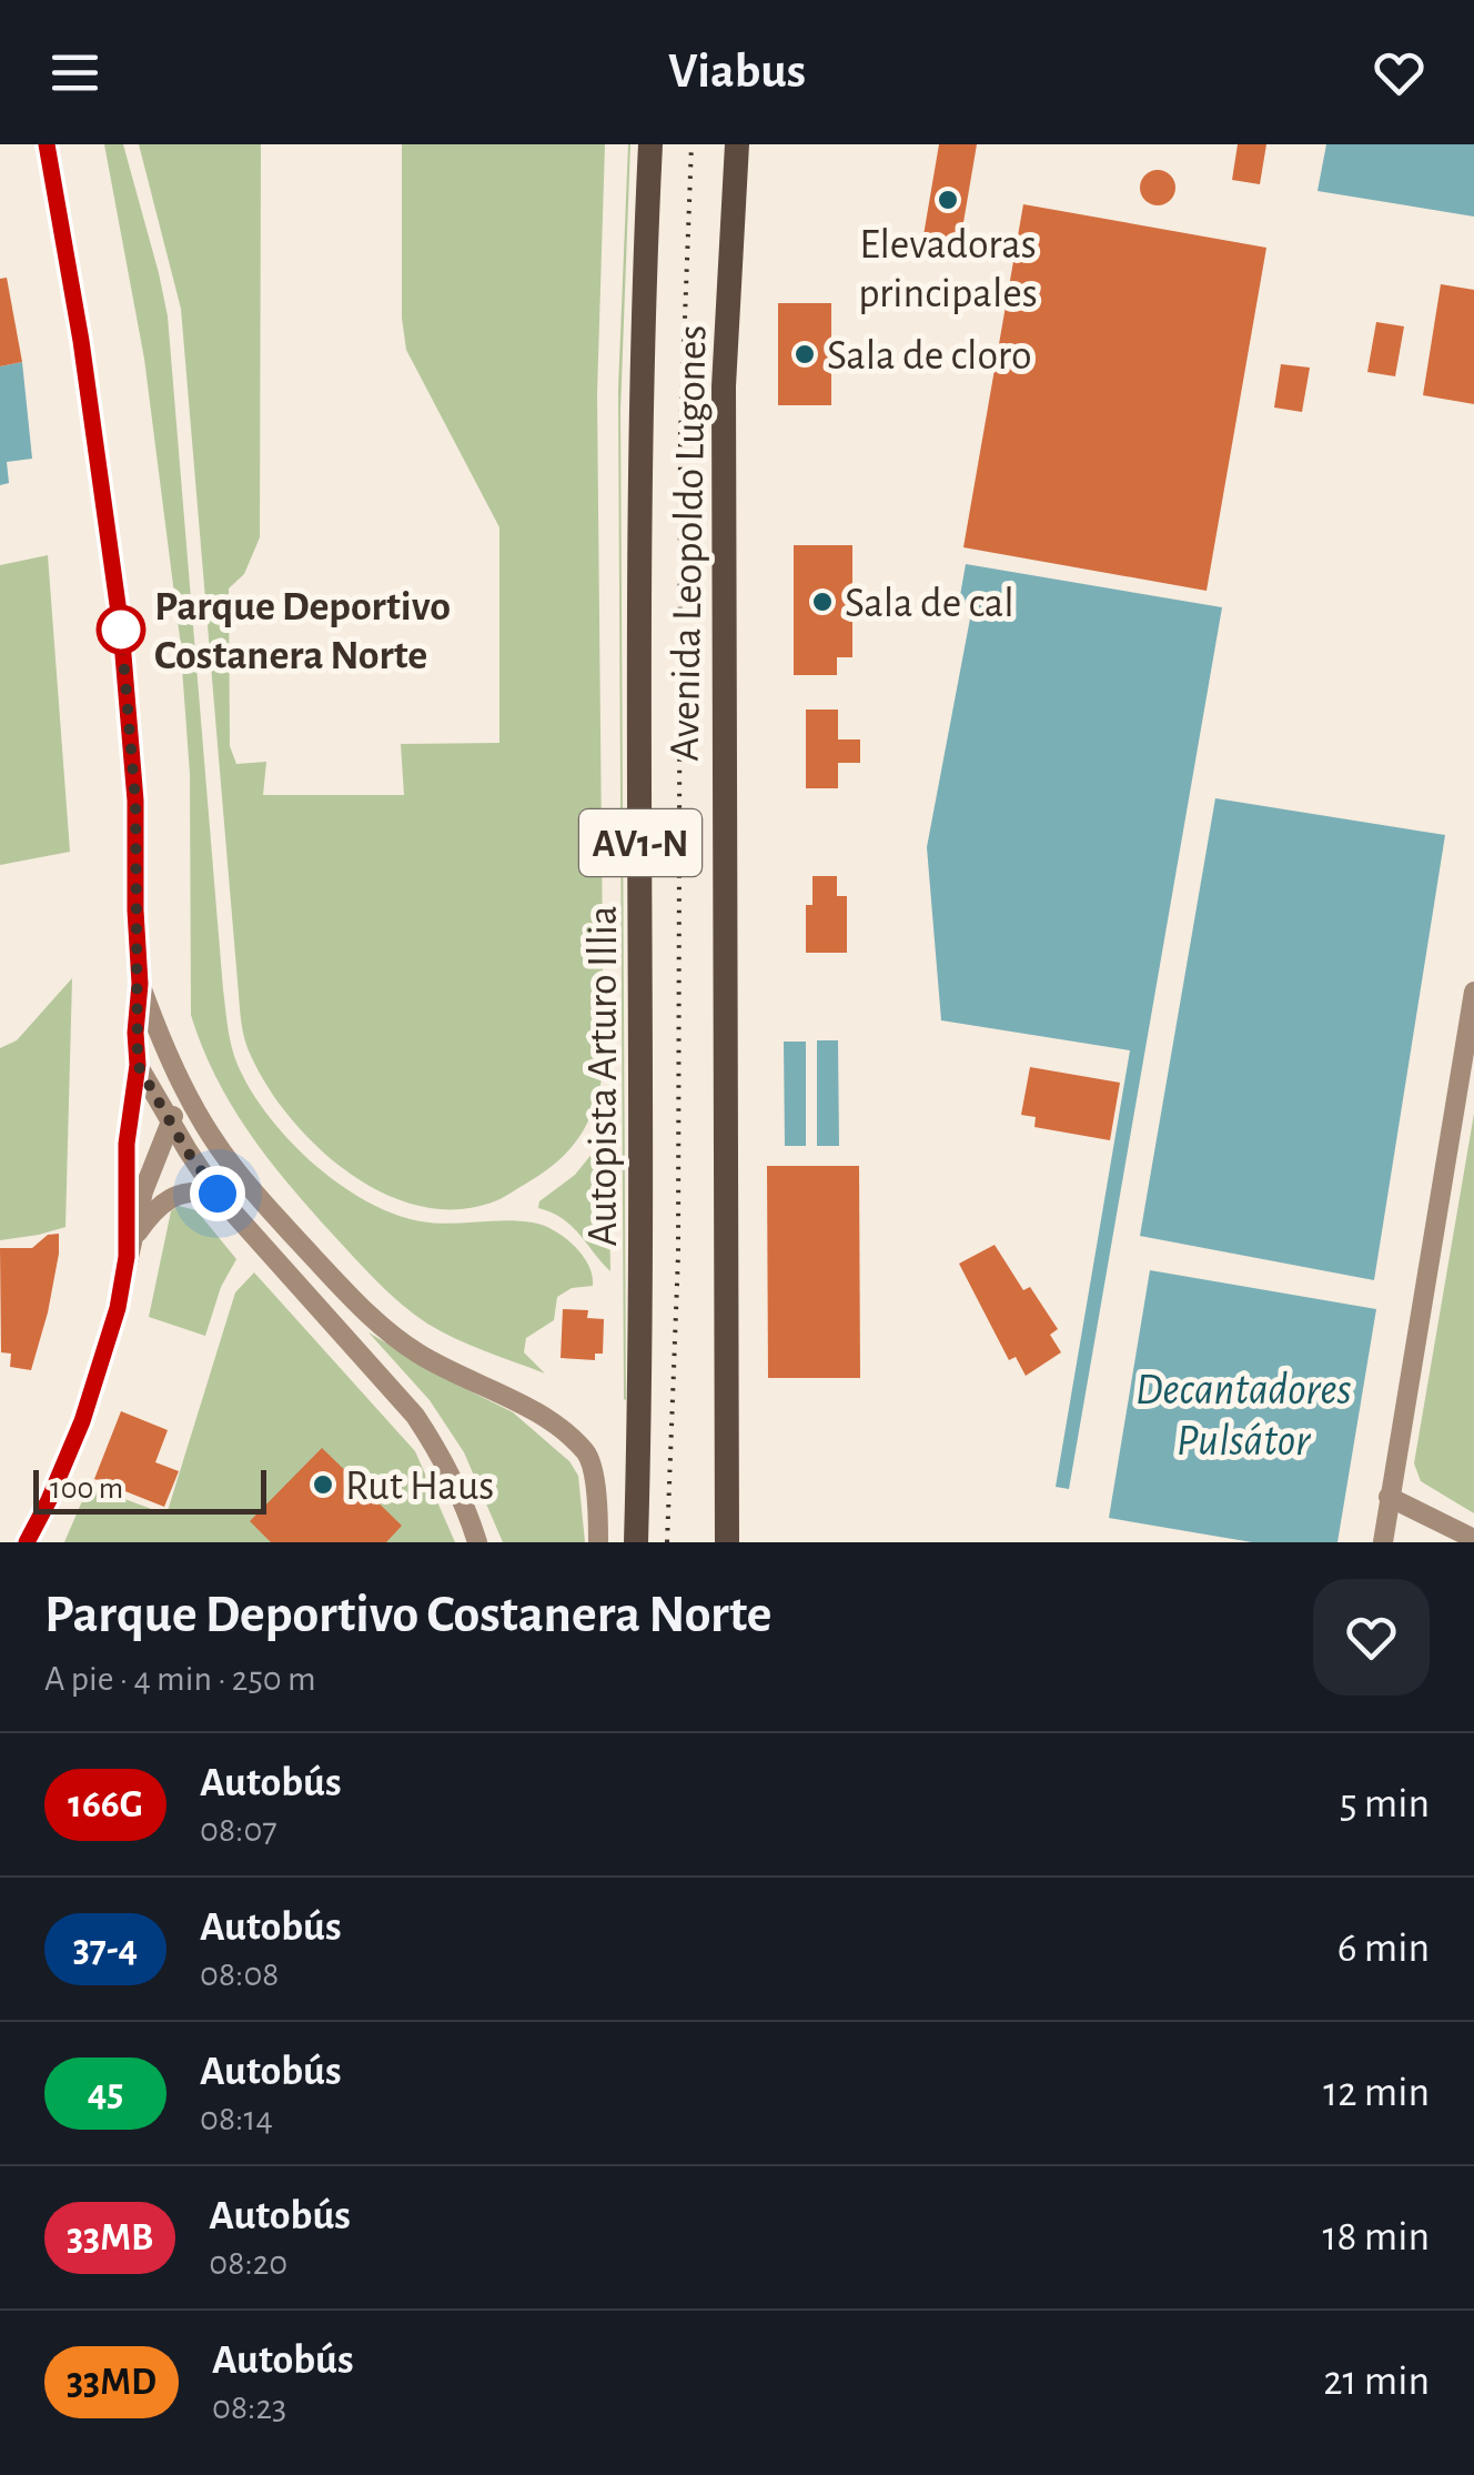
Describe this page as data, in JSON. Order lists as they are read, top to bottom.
{
  "streets": {
    "highway": ["Avenida Leopoldo Lugones", "AV1-N", "Autopista Arturo Illia"]
  },
  "water": ["Decantadores Pulsátor"],
  "places": [
    "Elevadoras principales",
    "Sala de cloro",
    "Sala de cal",
    "Parque Deportivo Costanera Norte",
    "Rut Haus"
  ],
  "lines": ["bus line 166G"],
  "scale_bar": "100 m",
  "page": {
    "header": "Viabus",
    "scale": "100 m",
    "heading": ["Parque Deportivo Costanera Norte", "A pie · 4 min · 250 m"],
    "list": [
      {
        "mark": "166G",
        "name": "Autobús",
        "note": "08:07",
        "value": "5 min"
      },
      {
        "mark": "37-4",
        "name": "Autobús",
        "note": "08:08",
        "value": "6 min"
      },
      {
        "mark": "45",
        "name": "Autobús",
        "note": "08:14",
        "value": "12 min"
      },
      {
        "mark": "33MB",
        "name": "Autobús",
        "note": "08:20",
        "value": "18 min"
      },
      {
        "mark": "33MD",
        "name": "Autobús",
        "note": "08:23",
        "value": "21 min"
      }
    ]
  }
}
